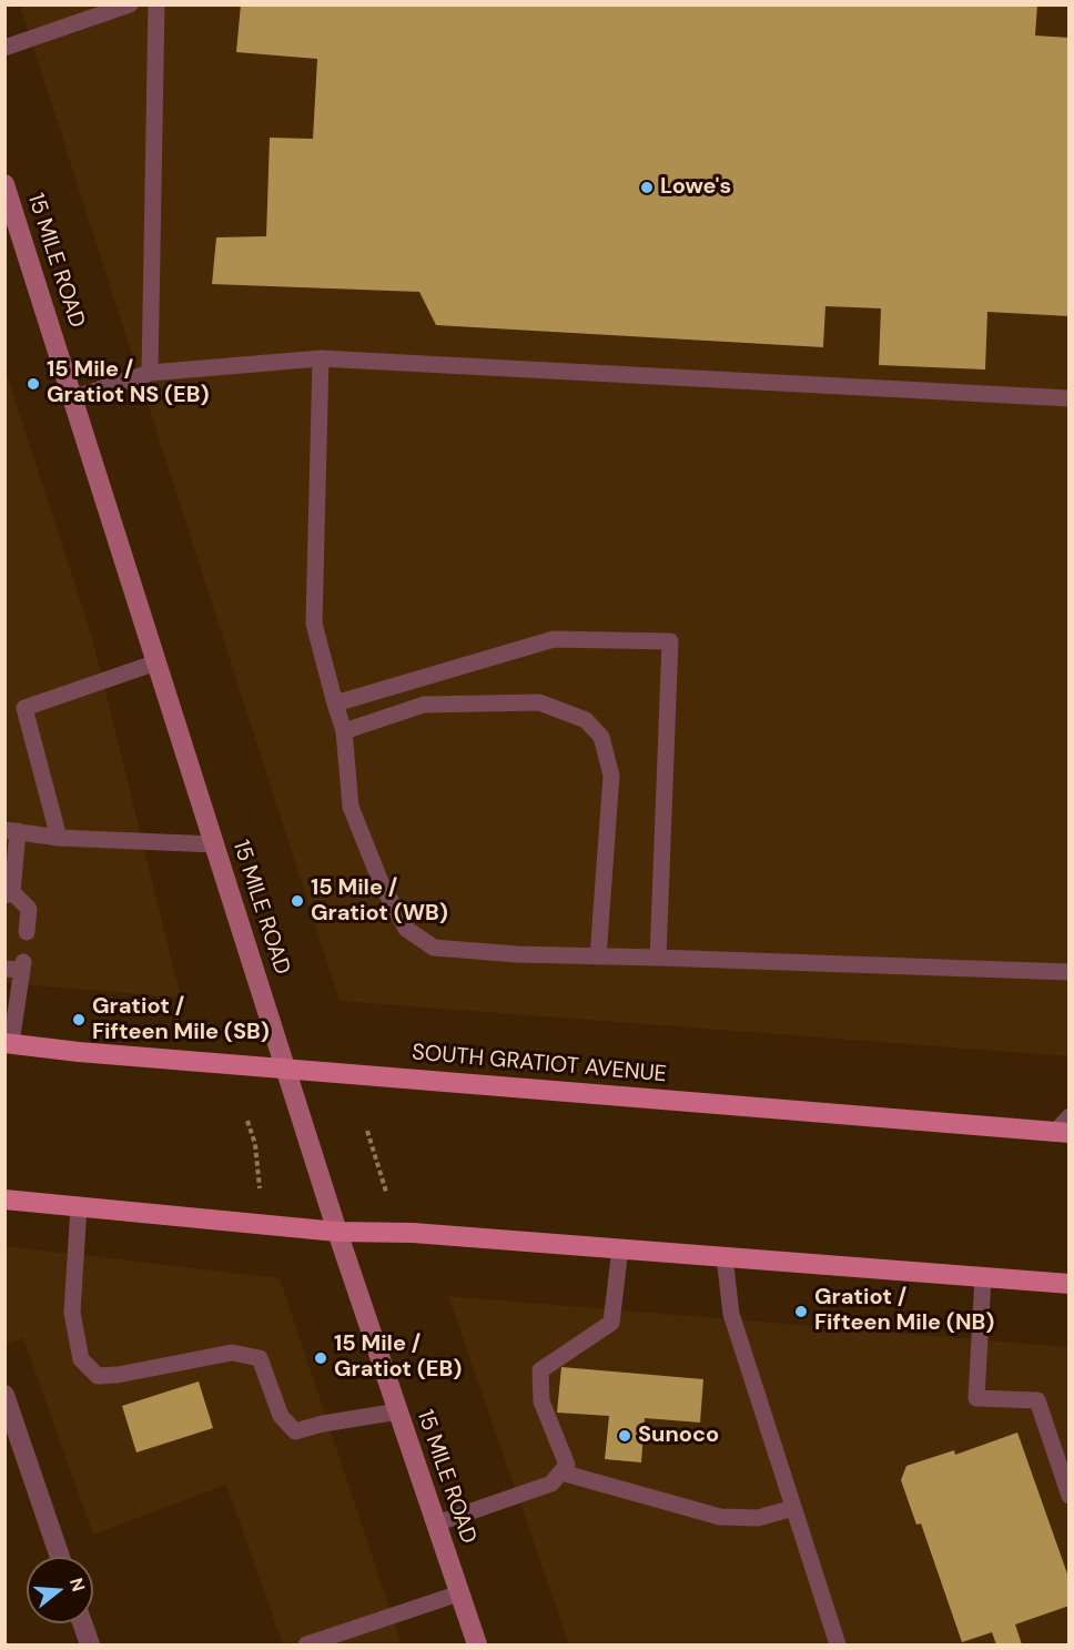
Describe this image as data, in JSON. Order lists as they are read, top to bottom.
{
  "streets": {
    "main road": ["15 MILE ROAD", "SOUTH GRATIOT AVENUE"]
  },
  "crossings": [
    ["15 MILE ROAD", "SOUTH GRATIOT AVENUE"]
  ],
  "places": [
    "Lowe's",
    "15 Mile / Gratiot NS (EB)",
    "15 Mile / Gratiot (WB)",
    "Gratiot / Fifteen Mile (SB)",
    "Gratiot / Fifteen Mile (NB)",
    "15 Mile / Gratiot (EB)",
    "Sunoco"
  ],
  "north": "right"
}
